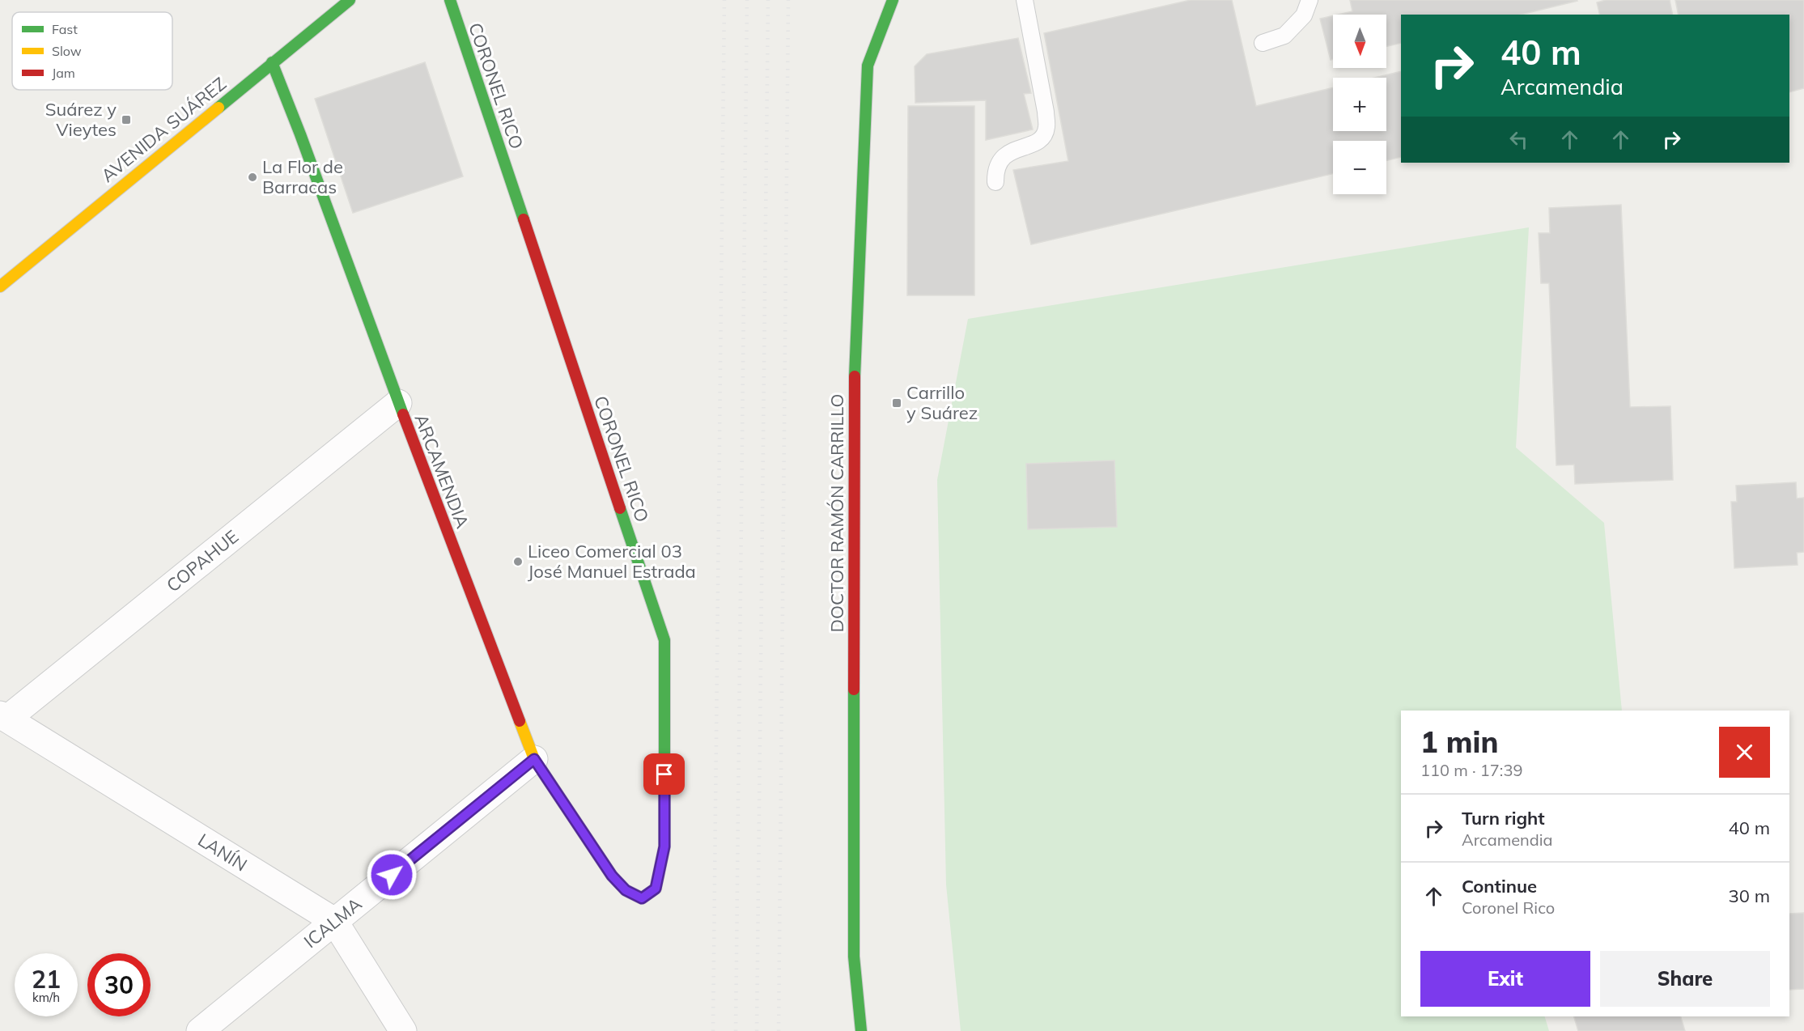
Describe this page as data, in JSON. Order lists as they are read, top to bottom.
{
  "streets": {
    "street": [
      "CORONEL RICO",
      "AVENIDA SUÁREZ",
      "ARCAMENDIA",
      "DOCTOR RAMÓN CARRILLO",
      "COPAHUE",
      "LANÍN",
      "ICALMA"
    ]
  },
  "crossings": [
    ["CORONEL RICO", "ARCAMENDIA"],
    ["AVENIDA SUÁREZ", "ARCAMENDIA"],
    ["ARCAMENDIA", "COPAHUE"],
    ["ARCAMENDIA", "ICALMA"],
    ["COPAHUE", "LANÍN"],
    ["LANÍN", "ICALMA"]
  ],
  "places": {
    "transit": ["Suárez y Vieytes", "Carrillo y Suárez"],
    "other": ["La Flor de Barracas", "Liceo Comercial 03 José Manuel Estrada"]
  },
  "legend": ["Fast", "Slow", "Jam"],
  "north": "bottom",
  "page": {
    "map_buttons": ["+", "−"],
    "turn": ["40 m", "Arcamendia"],
    "heading": ["1 min", "110 m · 17:39"],
    "list": [
      {
        "name": "Turn right",
        "note": "Arcamendia",
        "value": "40 m"
      },
      {
        "name": "Continue",
        "note": "Coronel Rico",
        "value": "30 m"
      }
    ],
    "buttons": ["Exit", "Share"],
    "speed": "21 km/h",
    "limit": "30"
  }
}
